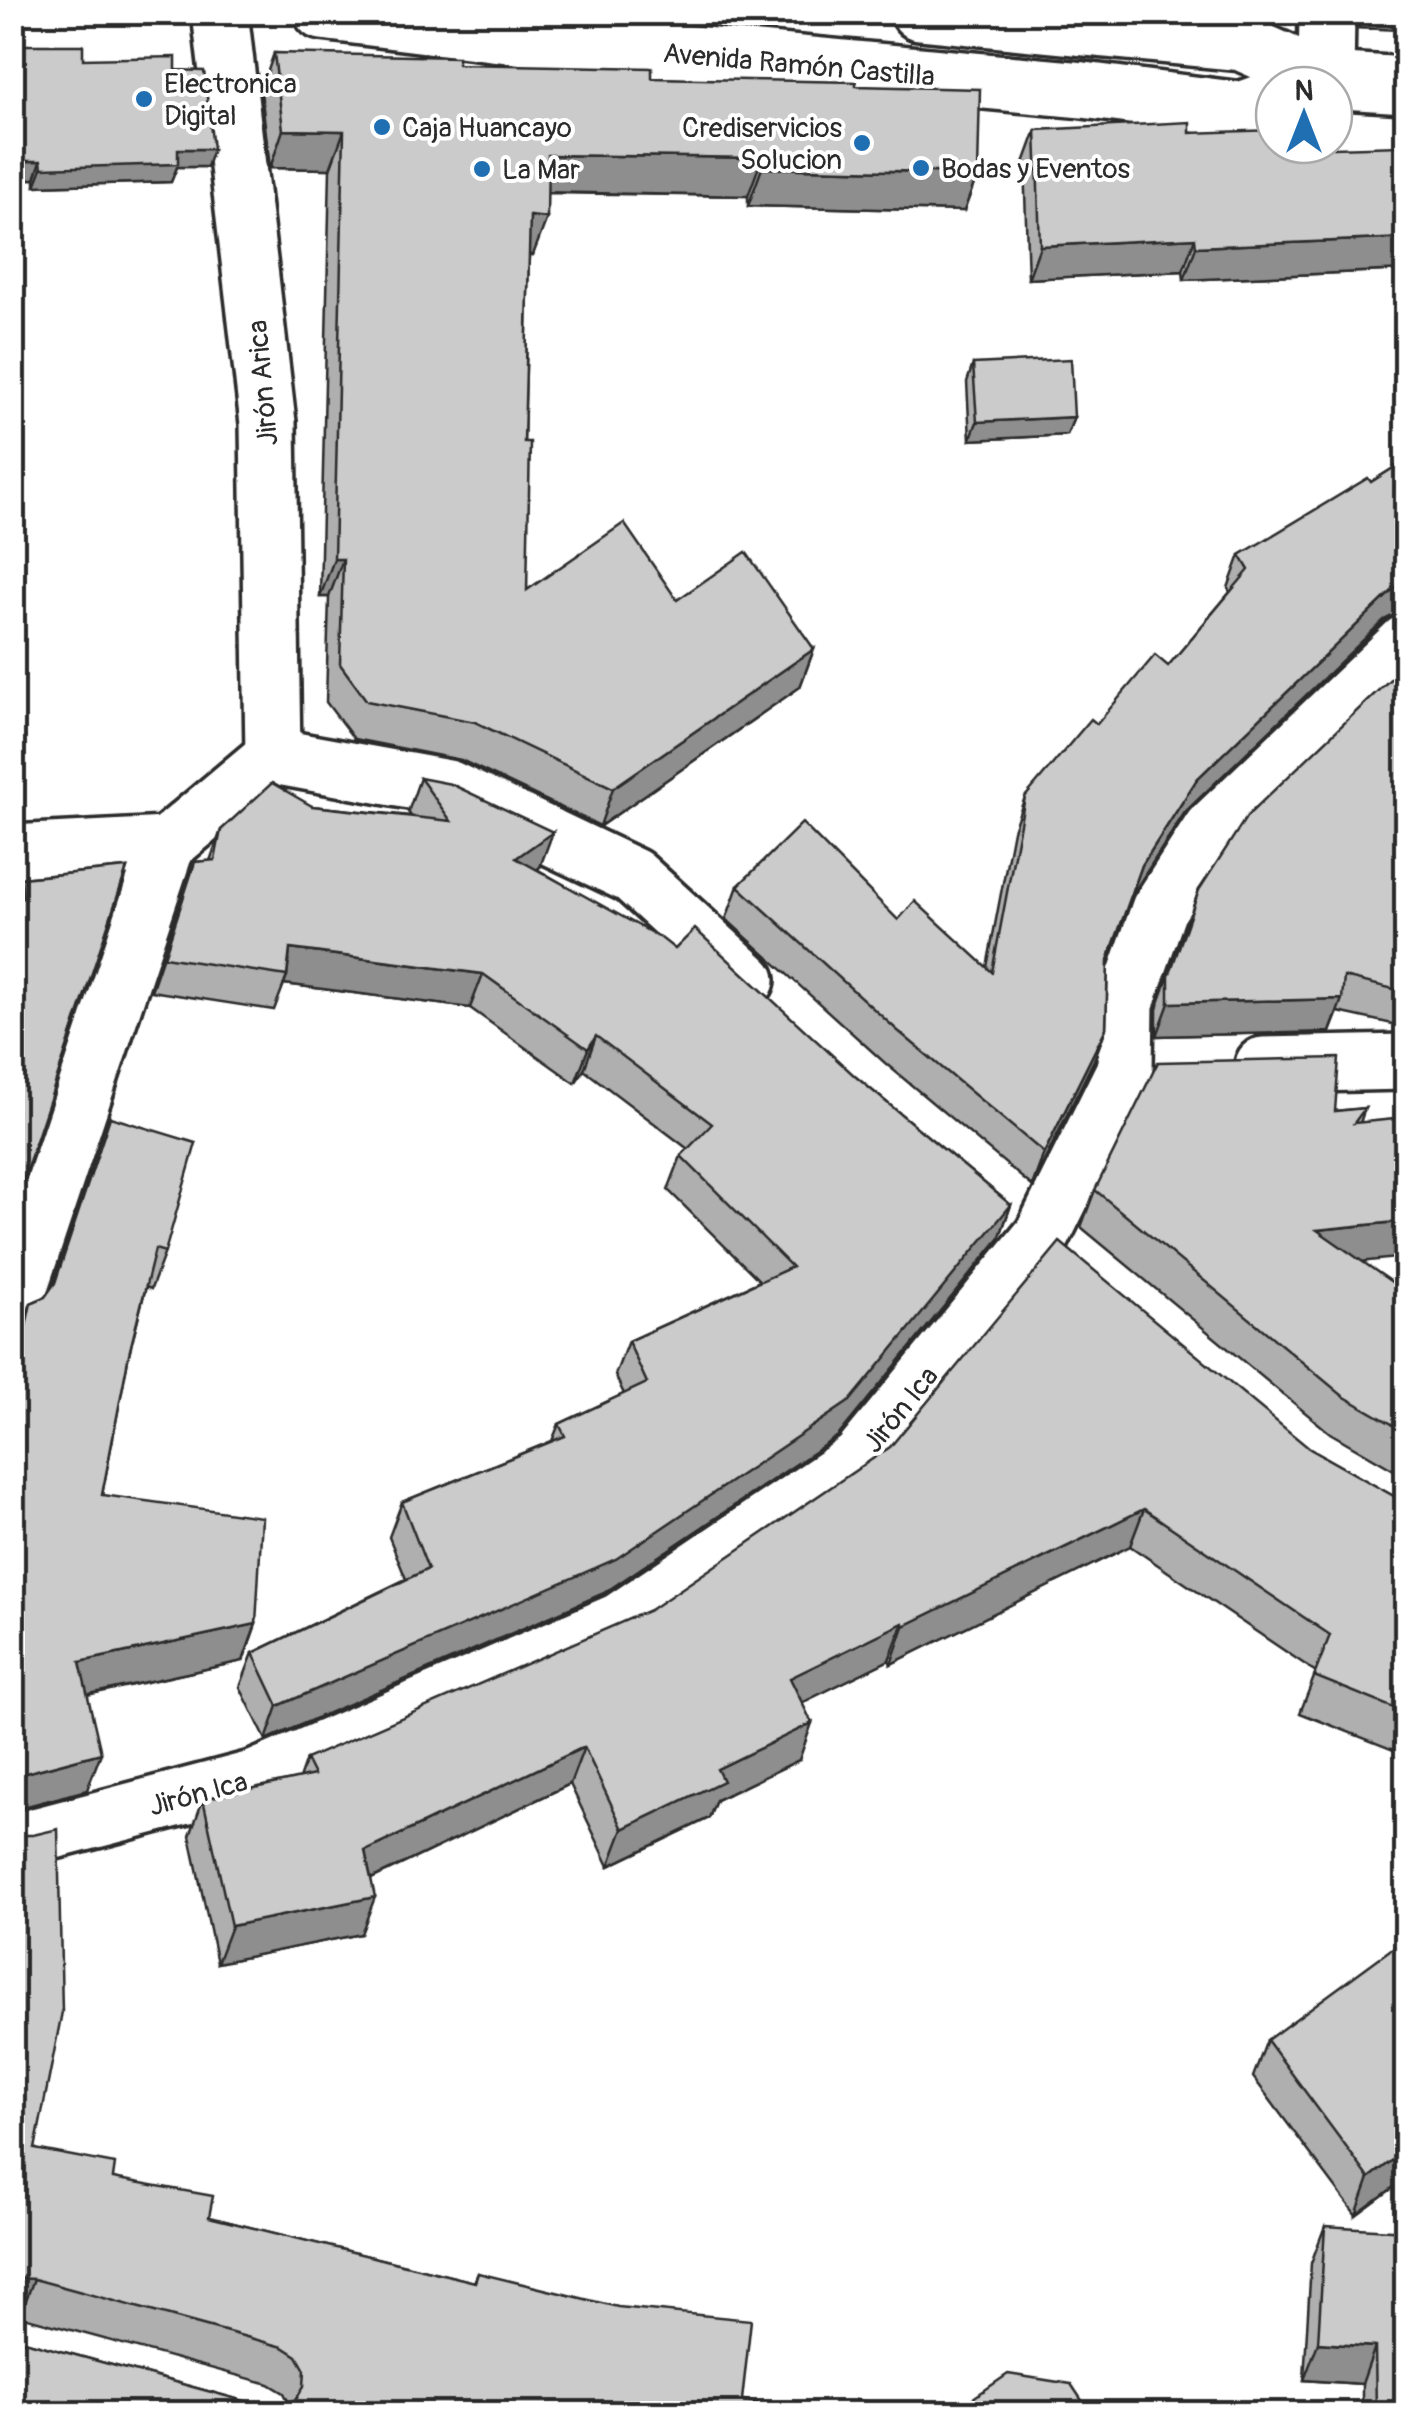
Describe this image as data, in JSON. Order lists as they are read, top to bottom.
{
  "streets": {
    "street": ["Avenida Ramón Castilla", "Jirón Arica", "Jirón Ica"]
  },
  "places": [
    "Electronica Digital",
    "Caja Huancayo",
    "Crediservicios Solucion",
    "Bodas y Eventos",
    "La Mar"
  ],
  "north": "top"
}
